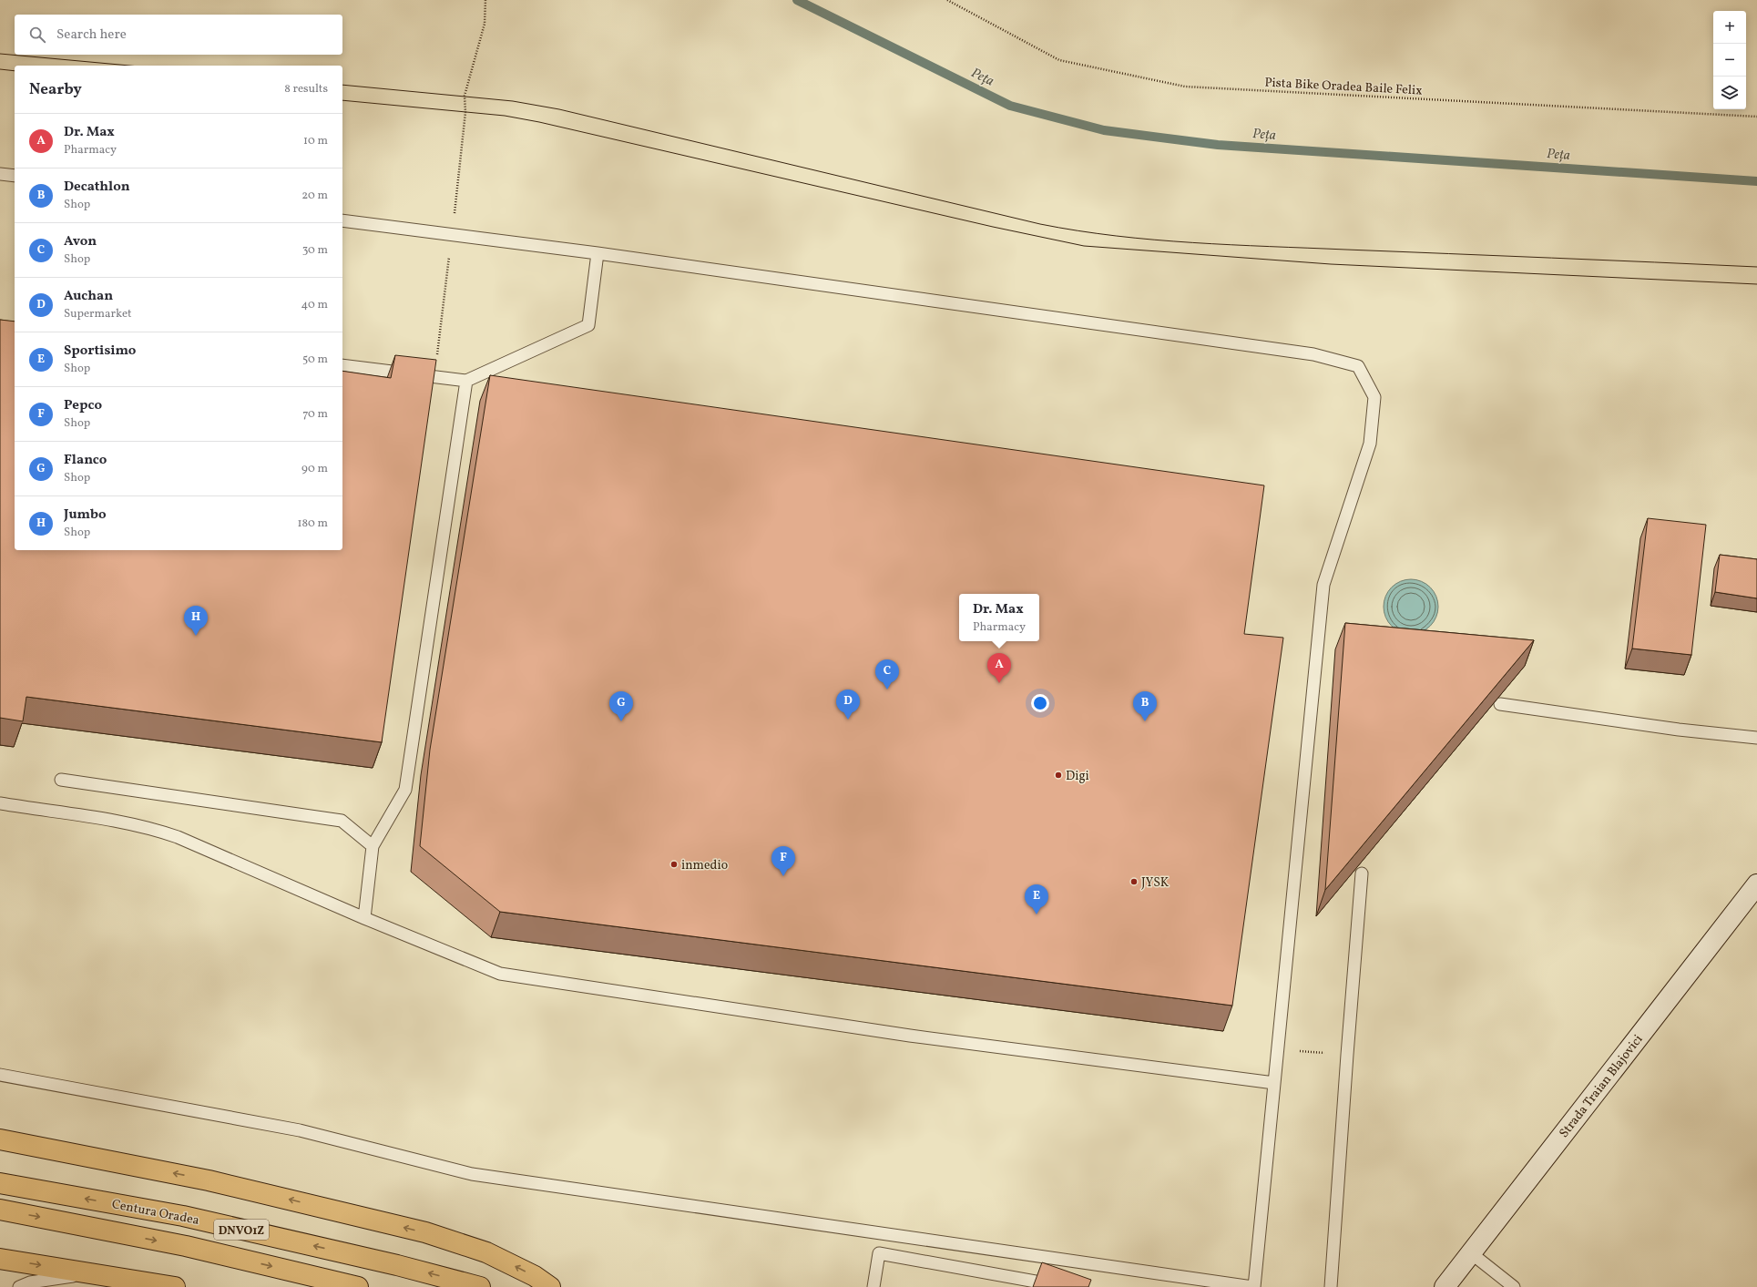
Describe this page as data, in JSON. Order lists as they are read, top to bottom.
{
  "streets": {
    "highway": ["Centura Oradea", "DNVO1Z"],
    "street": ["Strada Traian Blajovici"],
    "path": ["Pista Bike Oradea Baile Felix"]
  },
  "water": ["Peța"],
  "places": ["Digi", "inmedio", "JYSK"],
  "page": {
    "map_buttons": ["+", "−"],
    "search": "Search here",
    "heading": ["Nearby", "8 results"],
    "list": [
      {
        "mark": "A",
        "name": "Dr. Max",
        "note": "Pharmacy",
        "value": "10 m"
      },
      {
        "mark": "B",
        "name": "Decathlon",
        "note": "Shop",
        "value": "20 m"
      },
      {
        "mark": "C",
        "name": "Avon",
        "note": "Shop",
        "value": "30 m"
      },
      {
        "mark": "D",
        "name": "Auchan",
        "note": "Supermarket",
        "value": "40 m"
      },
      {
        "mark": "E",
        "name": "Sportisimo",
        "note": "Shop",
        "value": "50 m"
      },
      {
        "mark": "F",
        "name": "Pepco",
        "note": "Shop",
        "value": "70 m"
      },
      {
        "mark": "G",
        "name": "Flanco",
        "note": "Shop",
        "value": "90 m"
      },
      {
        "mark": "H",
        "name": "Jumbo",
        "note": "Shop",
        "value": "180 m"
      }
    ],
    "popup": ["Dr. Max", "Pharmacy"],
    "pins": [
      "H",
      "A",
      "C",
      "D",
      "B",
      "G",
      "F",
      "E"
    ]
  }
}
